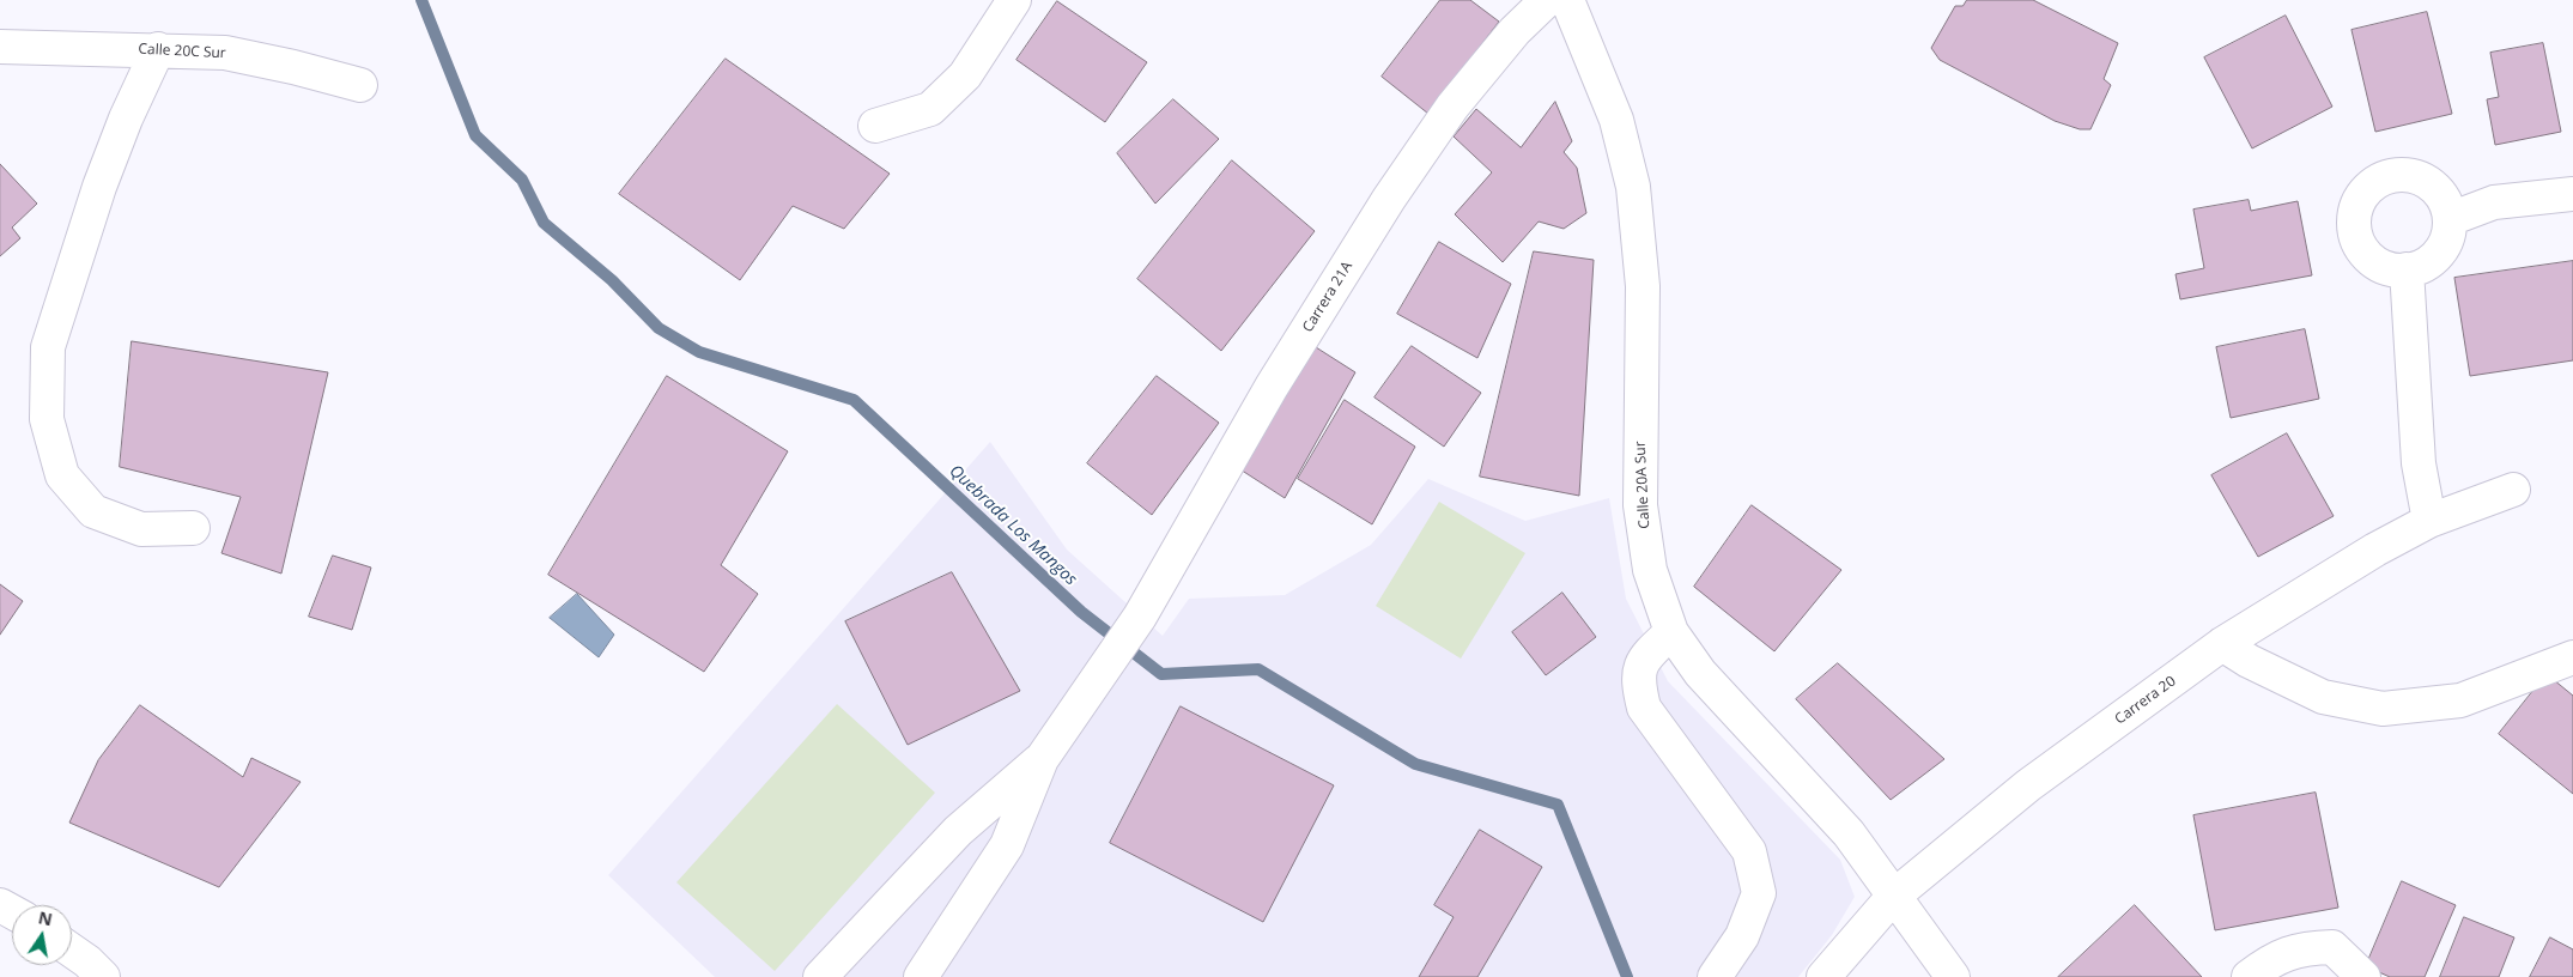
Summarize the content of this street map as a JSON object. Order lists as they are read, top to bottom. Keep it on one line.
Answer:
{"streets":{"street":["Calle 20C Sur","Carrera 21A","Calle 20A Sur","Carrera 20"]},"crossings":[["Calle 20A Sur","Carrera 20"]],"water":["Quebrada Los Mangos"],"north":"top"}
